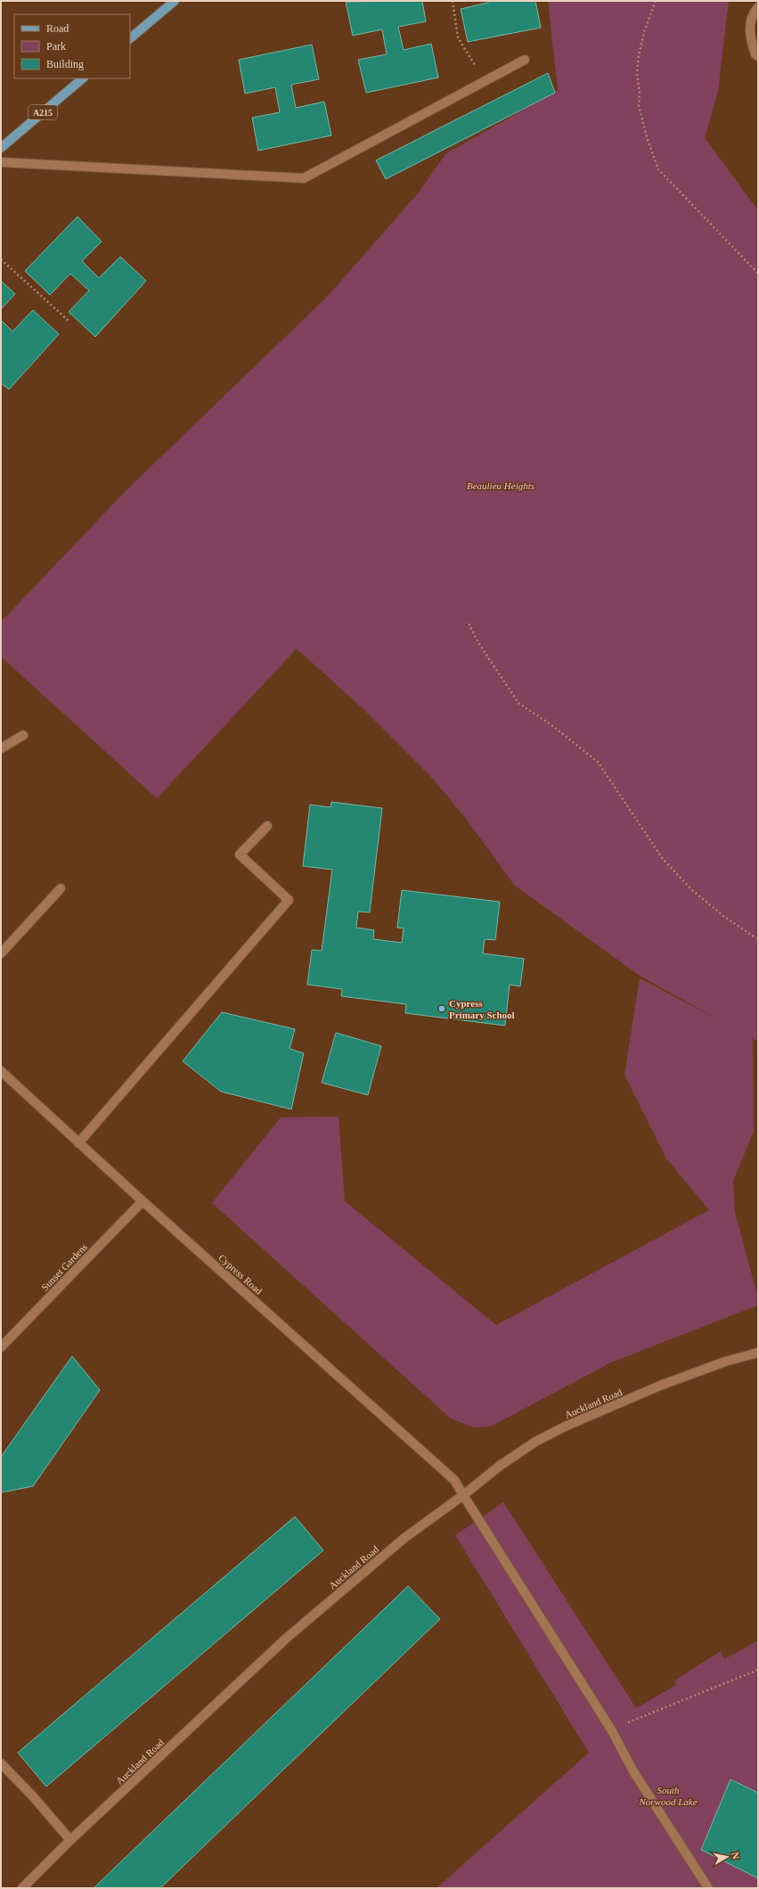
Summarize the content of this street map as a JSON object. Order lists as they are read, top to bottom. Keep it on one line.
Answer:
{"streets":{"main road":["A215"],"street":["Sunset Gardens","Cypress Road","Auckland Road"]},"crossings":[["Sunset Gardens","Cypress Road"],["Cypress Road","Auckland Road"]],"parks":["Beaulieu Heights","South Norwood Lake"],"places":["Cypress Primary School"],"legend":["Road","Park","Building"],"north":"right"}
